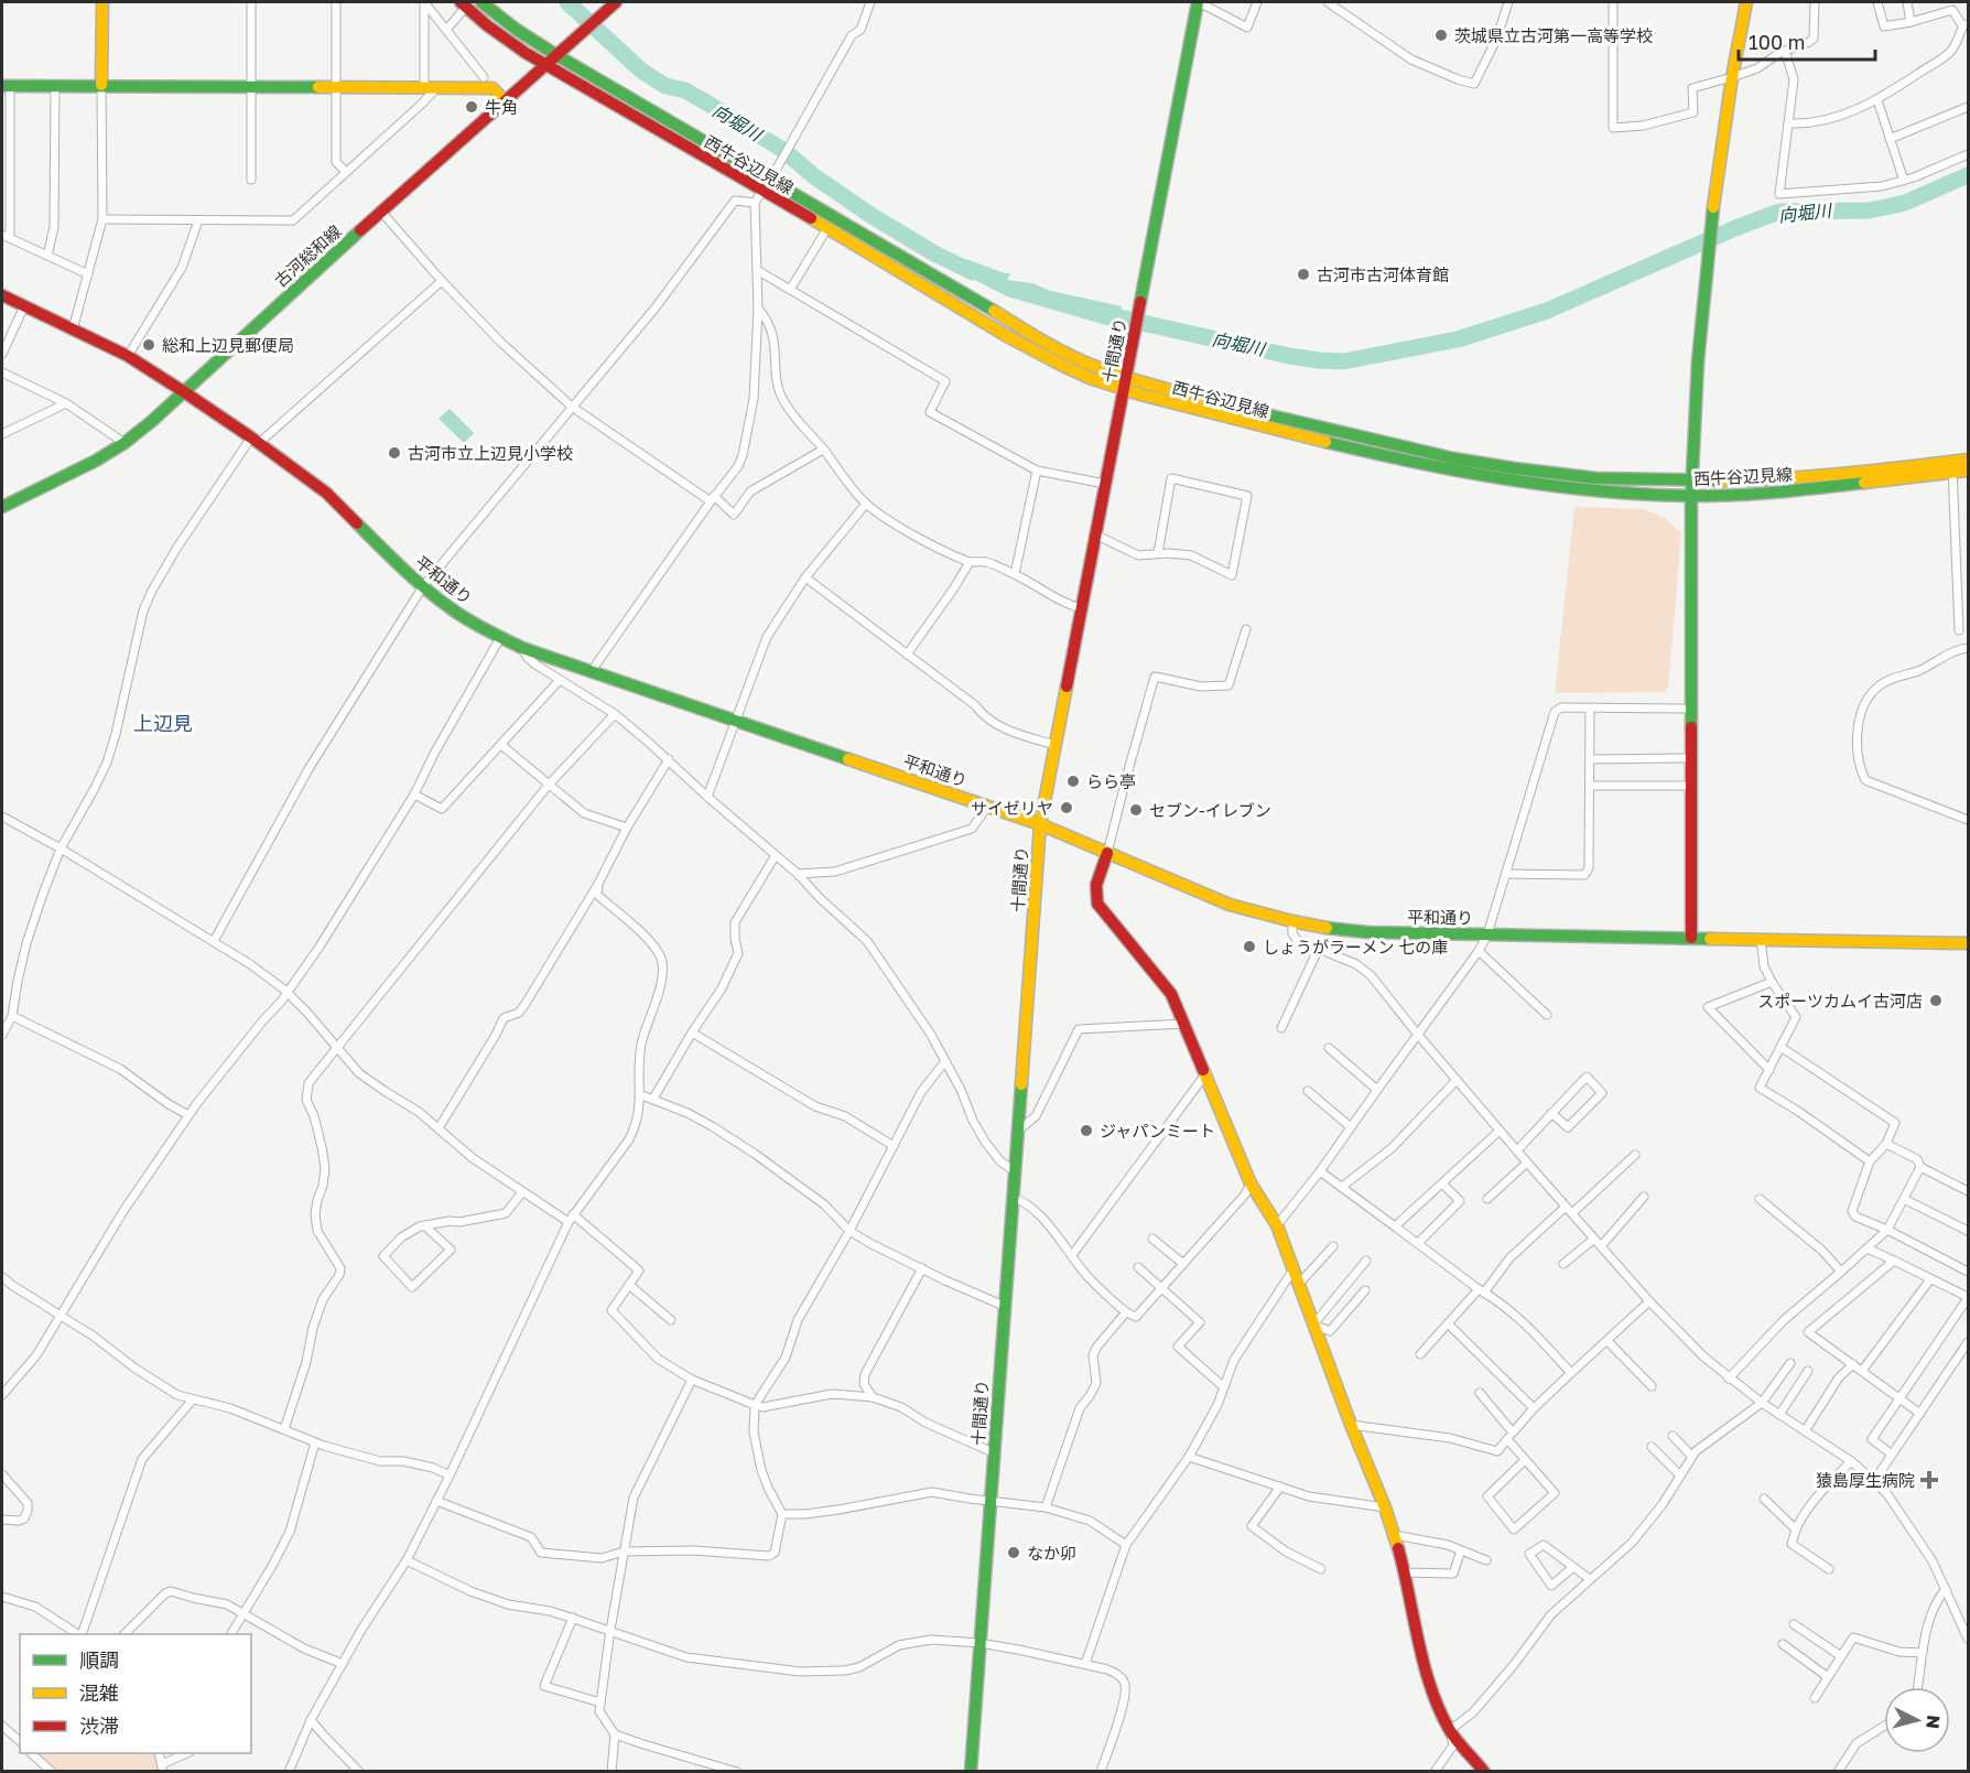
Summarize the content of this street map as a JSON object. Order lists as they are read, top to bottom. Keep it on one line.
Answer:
{"streets":{"street":["西牛谷辺見線","古河総和線","十間通り","平和通り"]},"crossings":[["西牛谷辺見線","古河総和線"],["西牛谷辺見線","十間通り"],["古河総和線","平和通り"],["十間通り","平和通り"]],"districts":["上辺見"],"water":["向堀川"],"places":{"other":["茨城県立古河第一高等学校","牛角","古河市古河体育館","総和上辺見郵便局","古河市立上辺見小学校","らら亭","サイゼリヤ","セブン-イレブン","しょうがラーメン 七の庫","スポーツカムイ古河店","ジャパンミート","なか卯"],"health":["猿島厚生病院"]},"legend":["順調","混雑","渋滞"],"scale_bar":"100 m","north":"right"}
